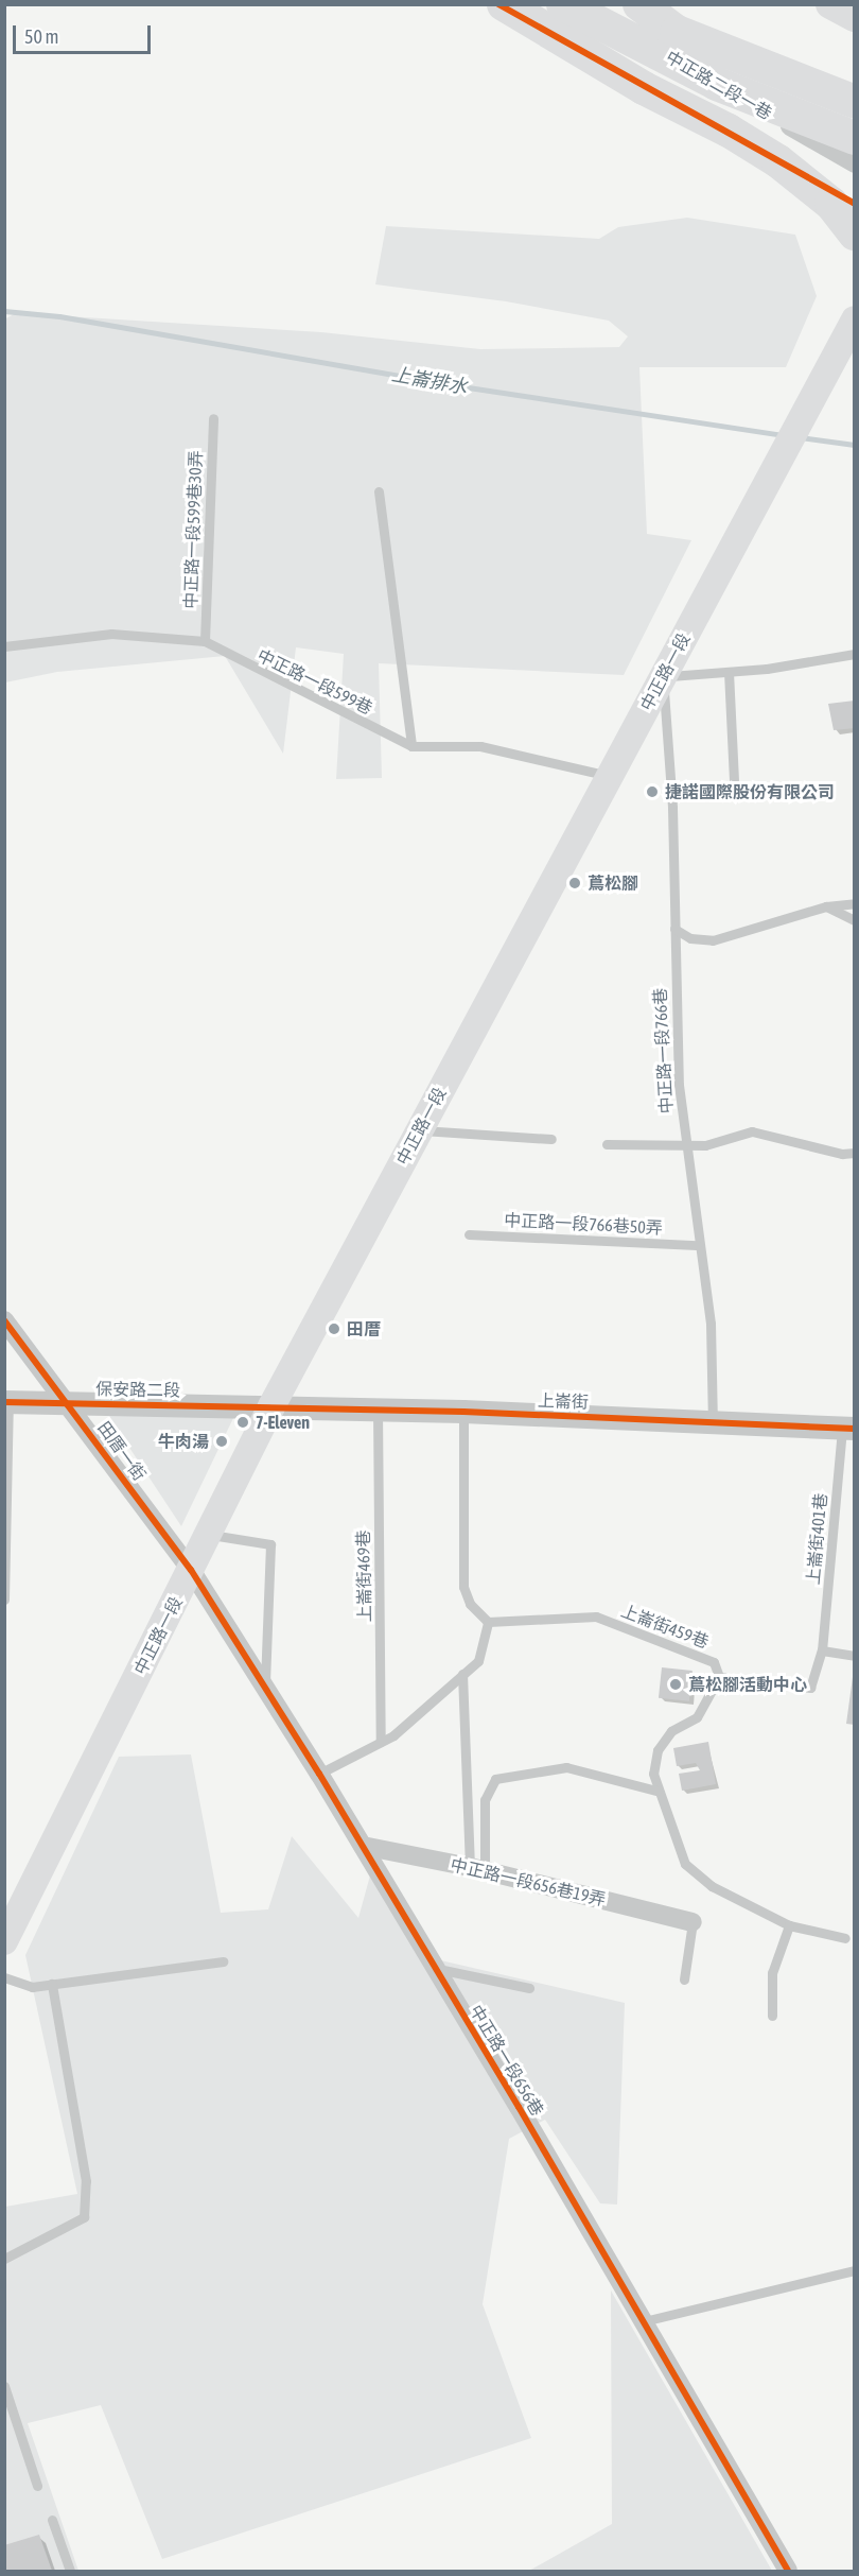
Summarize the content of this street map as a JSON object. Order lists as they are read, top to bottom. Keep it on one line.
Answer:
{"streets":{"main road":["中正路一段"],"street":["中正路二段一巷","保安路二段","上崙街","田厝一街","中正路一段656巷19弄","中正路一段656巷"],"lane":["中正路一段599巷30弄","中正路一段599巷","中正路一段766巷","中正路一段766巷50弄","上崙街401巷","上崙街469巷","上崙街459巷"]},"crossings":[["中正路一段599巷30弄","中正路一段599巷"],["中正路一段","中正路一段599巷"],["中正路一段","中正路一段766巷"],["中正路一段","保安路二段"],["中正路一段","上崙街"],["中正路一段","田厝一街"],["中正路一段","中正路一段656巷"],["中正路一段766巷","中正路一段766巷50弄"],["中正路一段766巷","上崙街"],["保安路二段","上崙街"],["保安路二段","田厝一街"],["上崙街","上崙街401巷"],["上崙街","上崙街469巷"],["田厝一街","中正路一段656巷"],["上崙街401巷","上崙街459巷"],["中正路一段656巷19弄","中正路一段656巷"]],"water":["上崙排水"],"places":["捷諾國際股份有限公司","蔦松腳","田厝","7-Eleven","牛肉湯","蔦松腳活動中心"],"scale_bar":"50 m"}
